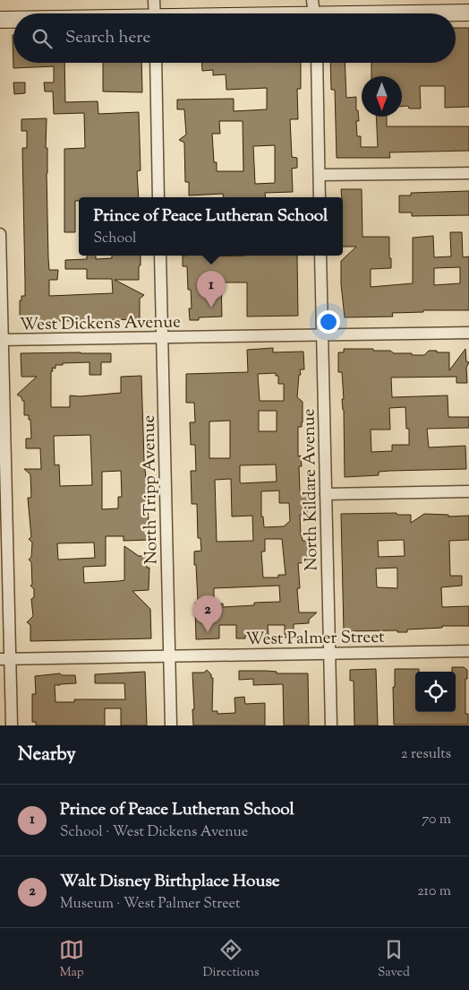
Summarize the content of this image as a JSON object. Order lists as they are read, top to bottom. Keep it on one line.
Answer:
{"streets":{"street":["West Dickens Avenue","North Tripp Avenue","North Kildare Avenue","West Palmer Street"]},"crossings":[["West Dickens Avenue","North Tripp Avenue"],["West Dickens Avenue","North Kildare Avenue"],["North Tripp Avenue","West Palmer Street"],["North Kildare Avenue","West Palmer Street"]],"north":"bottom","page":{"search":"Search here","popup":["Prince of Peace Lutheran School","School"],"pins":["1","2"],"heading":["Nearby","2 results"],"list":[{"mark":"1","name":"Prince of Peace Lutheran School","note":"School · West Dickens Avenue","value":"70 m"},{"mark":"2","name":"Walt Disney Birthplace House","note":"Museum · West Palmer Street","value":"210 m"}],"nav":["Map","Directions","Saved"]}}
